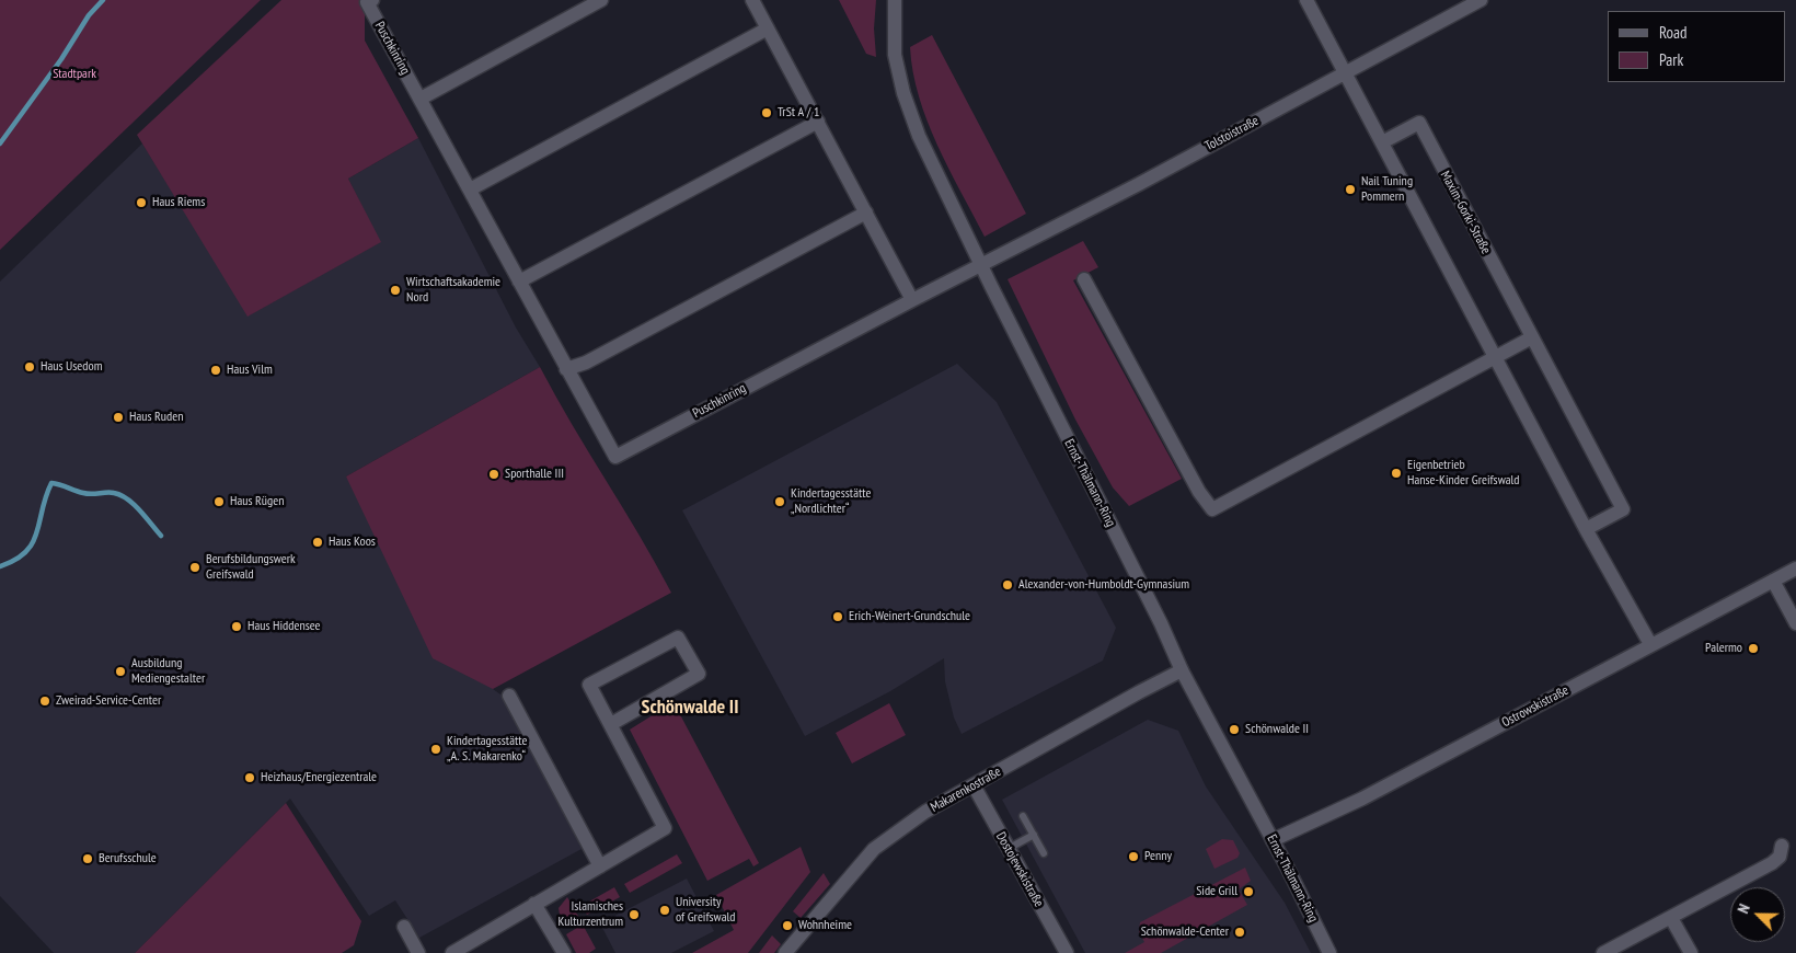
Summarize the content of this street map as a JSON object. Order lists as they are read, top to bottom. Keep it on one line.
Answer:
{"streets":{"street":["Puschkinring","Tolstoistraße","Maxim-Gorki-Straße","Ernst-Thälmann-Ring","Ostrowskistraße","Makarenkostraße","Dostojewskistraße"]},"crossings":[["Puschkinring","Tolstoistraße"],["Puschkinring","Ernst-Thälmann-Ring"],["Tolstoistraße","Ernst-Thälmann-Ring"],["Ernst-Thälmann-Ring","Ostrowskistraße"],["Ernst-Thälmann-Ring","Makarenkostraße"],["Makarenkostraße","Dostojewskistraße"]],"districts":["Schönwalde II"],"parks":["Stadtpark"],"places":["TrSt A / 1","Nail Tuning Pommern","Haus Riems","Wirtschaftsakademie Nord","Haus Usedom","Haus Vilm","Haus Ruden","Eigenbetrieb Hanse-Kinder Greifswald","Sporthalle III","Haus Rügen","Kindertagesstätte „Nordlichter“","Haus Koos","Berufsbildungswerk Greifswald","Alexander-von-Humboldt-Gymnasium","Erich-Weinert-Grundschule","Haus Hiddensee","Palermo","Ausbildung Mediengestalter","Zweirad-Service-Center","Schönwalde II","Kindertagesstätte „A. S. Makarenko“","Heizhaus/Energiezentrale","Penny","Berufsschule","Side Grill","University of Greifswald","Islamisches Kulturzentrum","Wohnheime","Schönwalde-Center"],"legend":["Road","Park"],"north":"top left"}
